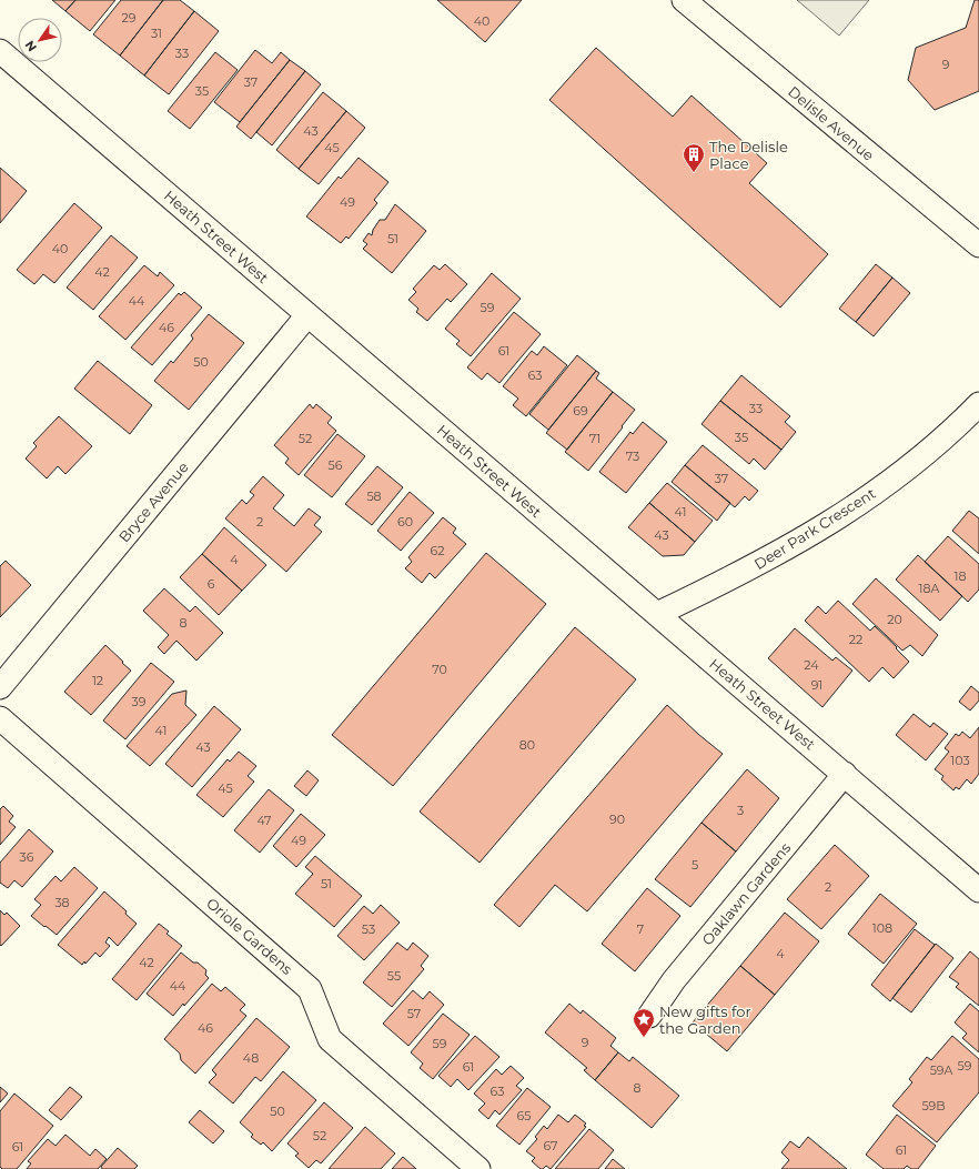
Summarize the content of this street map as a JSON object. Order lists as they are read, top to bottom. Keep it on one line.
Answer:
{"streets":{"street":["Delisle Avenue","Heath Street West","Bryce Avenue","Deer Park Crescent","Oaklawn Gardens","Oriole Gardens"]},"crossings":[["Heath Street West","Bryce Avenue"],["Heath Street West","Deer Park Crescent"],["Heath Street West","Oaklawn Gardens"]],"places":{"building":["The Delisle Place"],"place":["New gifts for the Garden"]},"house_numbers":["29","40","31","33","9","37","35","43","45","49","51","40","42","44","59","46","61","50","63","33","69","35","52","71","73","56","37","58","41","2","60","43","62","4","18","6","18A","20","8","22","24","70","12","91","39","41","80","43","103","45","3","90","47","49","36","5","51","2","38","108","53","7","4","42","55","44","57","46","9","59","48","59","61","59A","8","63","59B","50","65","52","67","61","61"],"north":"bottom left"}
